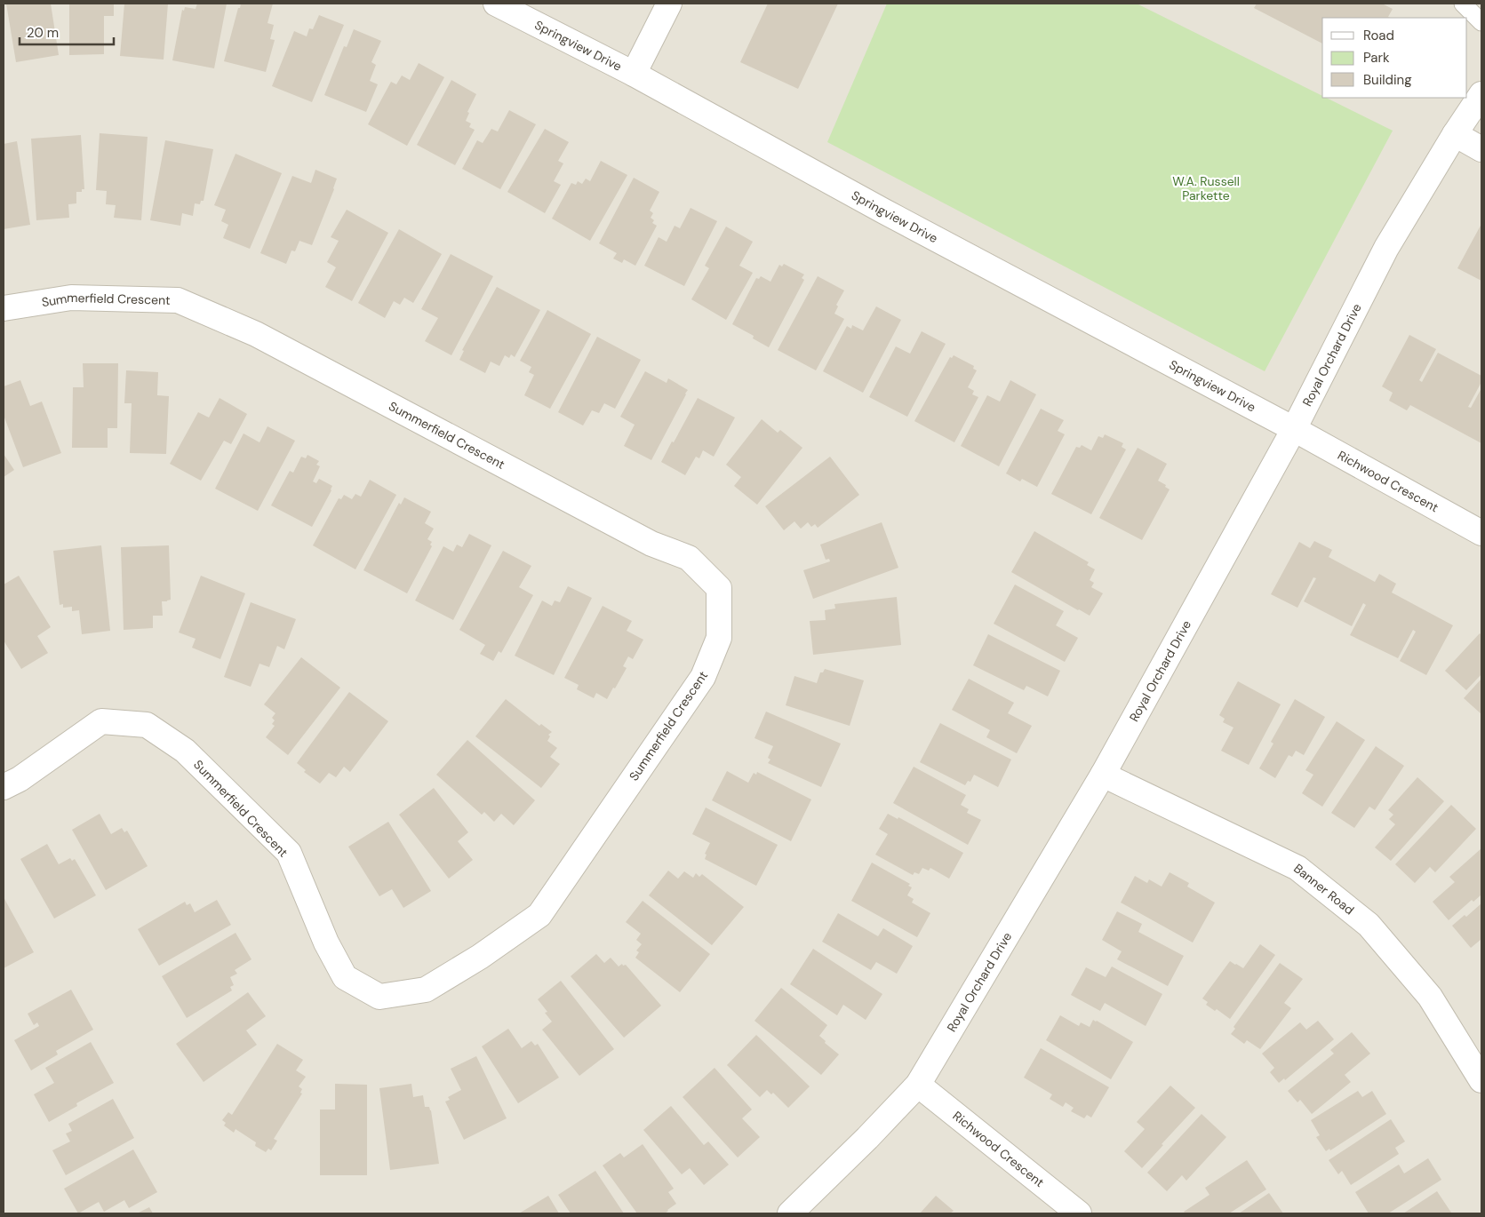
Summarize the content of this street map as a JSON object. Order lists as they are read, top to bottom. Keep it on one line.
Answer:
{"streets":{"street":["Springview Drive","Summerfield Crescent","Royal Orchard Drive","Richwood Crescent","Banner Road"]},"crossings":[["Springview Drive","Royal Orchard Drive"],["Springview Drive","Richwood Crescent"],["Royal Orchard Drive","Richwood Crescent"],["Royal Orchard Drive","Banner Road"]],"parks":["W.A. Russell Parkette"],"legend":["Road","Park","Building"],"scale_bar":"20 m"}
